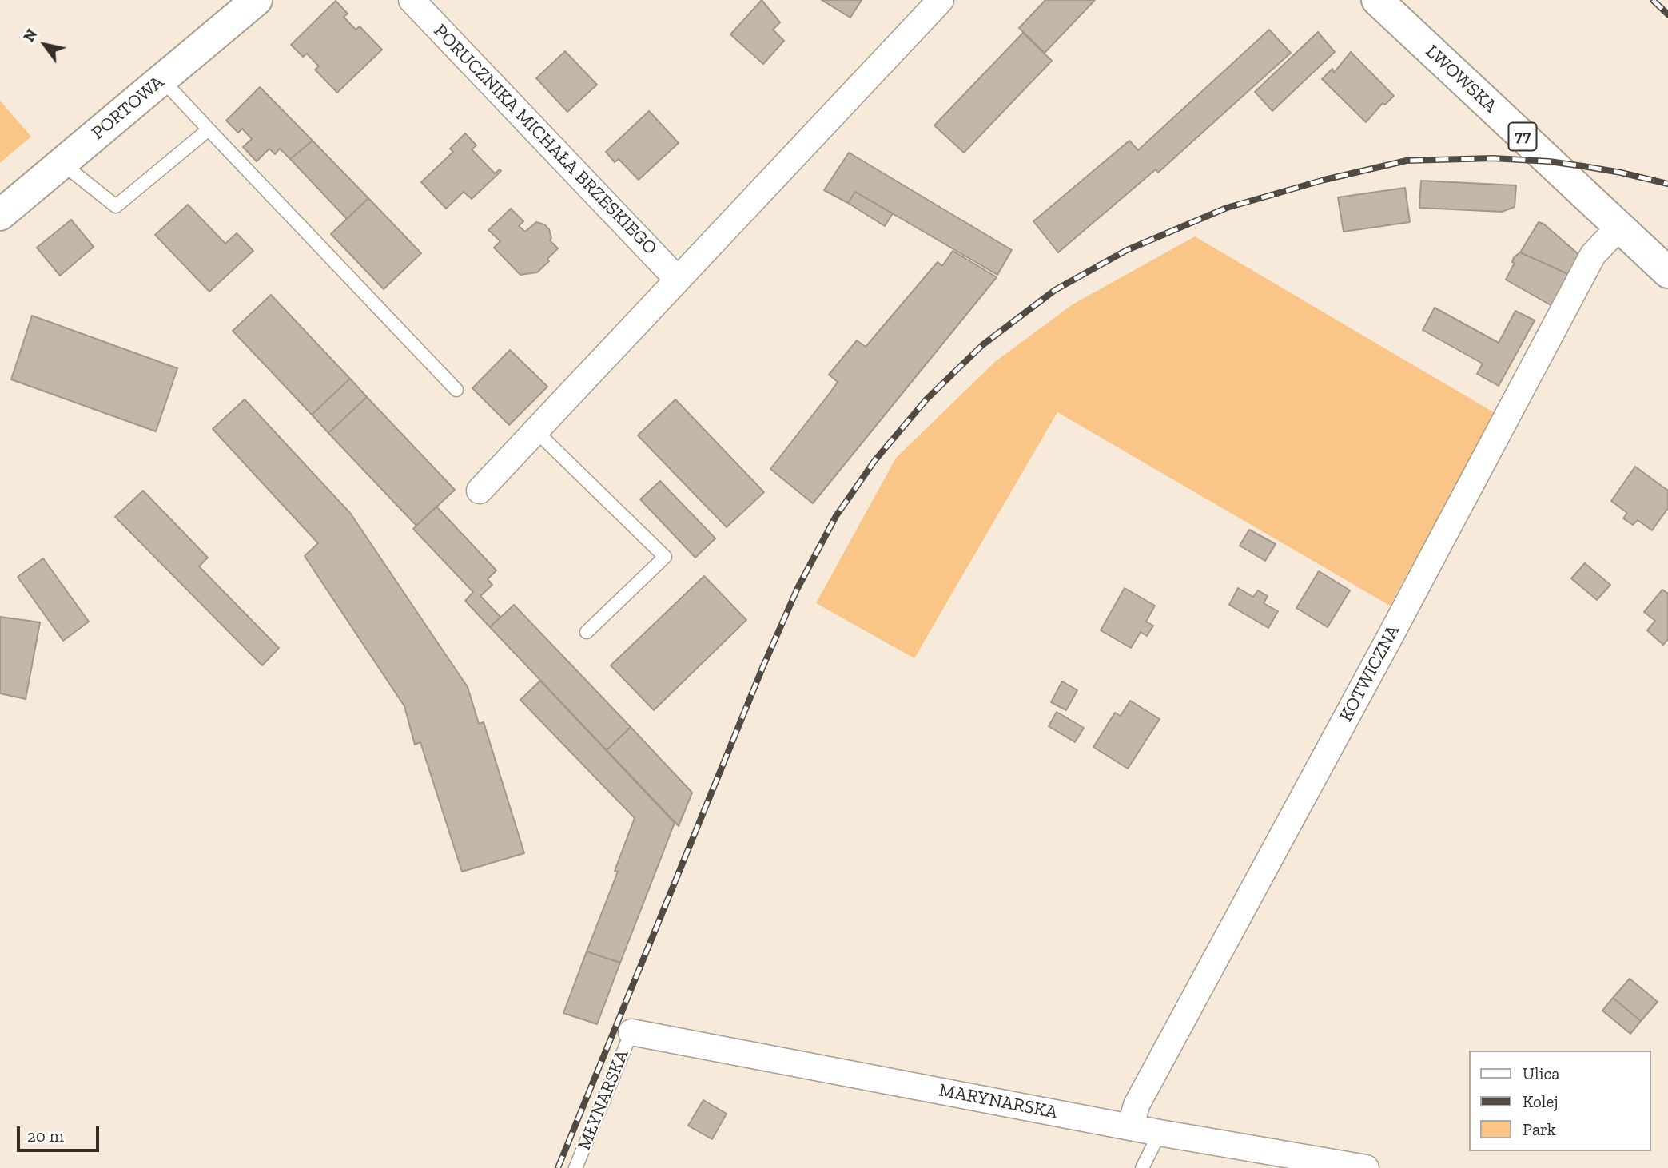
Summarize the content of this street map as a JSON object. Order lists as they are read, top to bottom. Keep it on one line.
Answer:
{"streets":{"main road":["LWOWSKA","PORTOWA","77"],"street":["PORUCZNIKA MICHAŁA BRZESKIEGO","KOTWICZNA","MARYNARSKA"],"lane":["MŁYNARSKA"]},"crossings":[["LWOWSKA","KOTWICZNA"],["KOTWICZNA","MARYNARSKA"],["MŁYNARSKA","MARYNARSKA"]],"legend":["Ulica","Kolej","Park"],"scale_bar":"20 m","north":"top left"}
